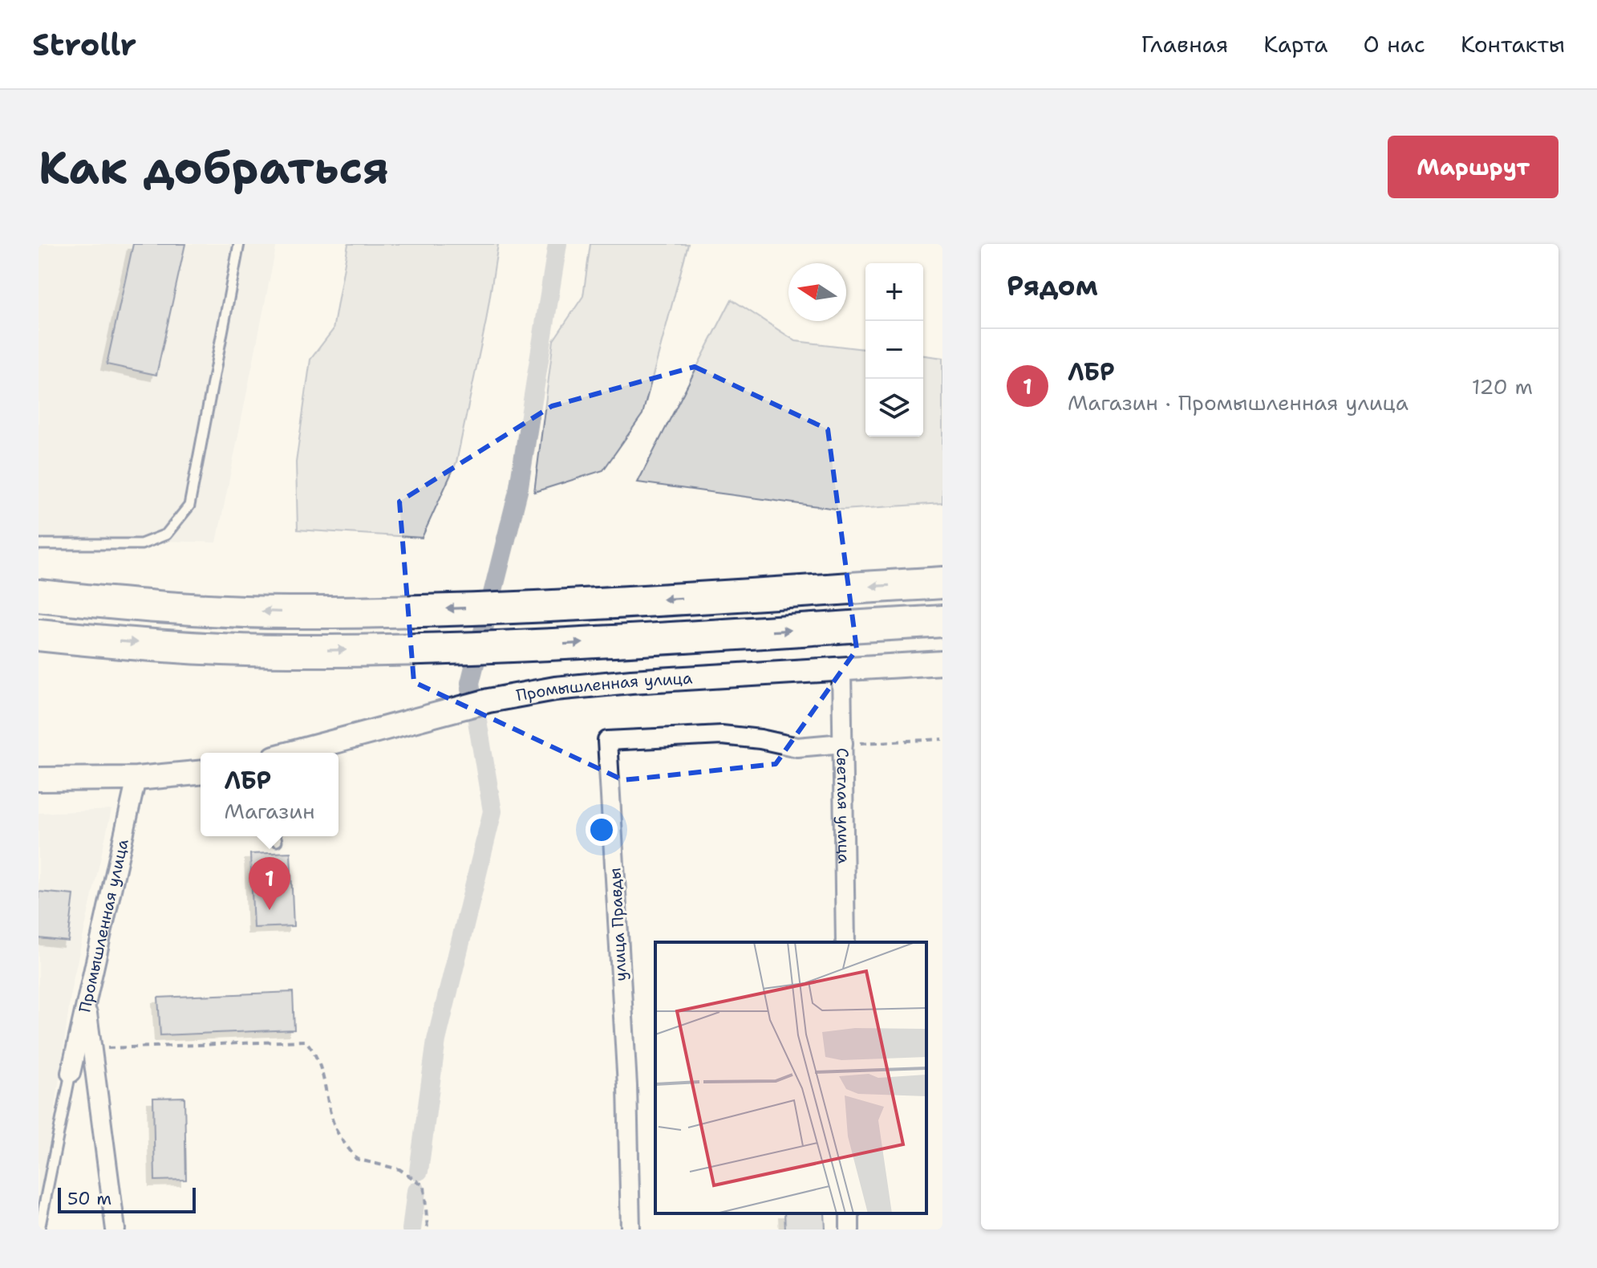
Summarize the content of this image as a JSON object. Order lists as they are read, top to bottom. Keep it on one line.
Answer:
{"streets":{"street":["Промышленная улица","Светлая улица","улица Правды"]},"crossings":[["Промышленная улица","Светлая улица"],["Светлая улица","улица Правды"]],"scale_bar":"50 m","north":"left","page":{"header":"Strollr","nav":["Главная","Карта","О нас","Контакты"],"buttons":"Маршрут","title":"Как добраться","heading":"Рядом","map_buttons":["+","−"],"list":[{"mark":"1","name":"ЛБР","note":"Магазин · Промышленная улица","value":"120 m"}],"popup":["ЛБР","Магазин"],"pins":"1","scale":"50 m"}}
